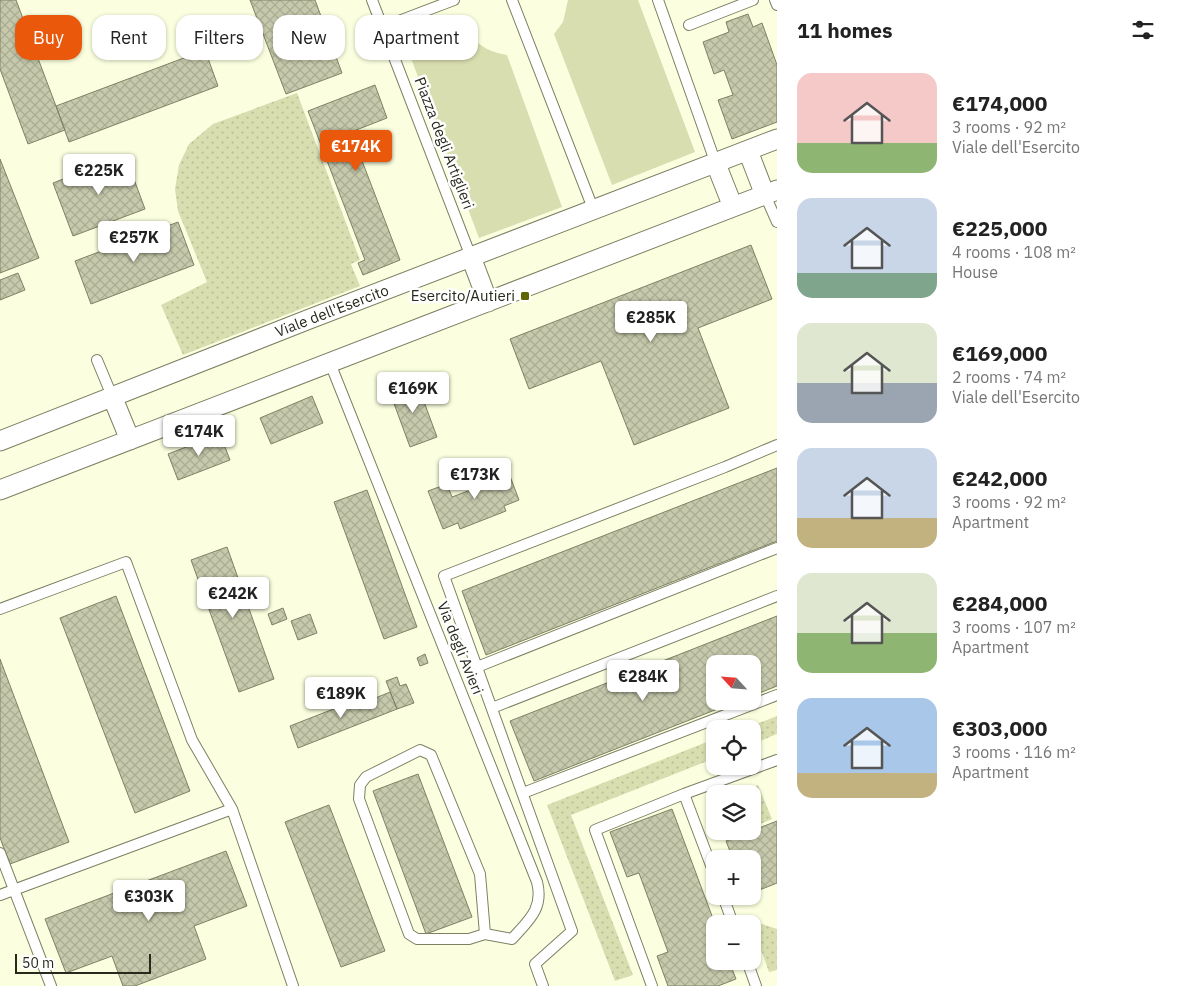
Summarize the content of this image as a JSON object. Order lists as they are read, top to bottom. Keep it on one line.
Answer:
{"streets":{"street":["Viale dell'Esercito"],"lane":["Piazza degli Artiglieri","Via degli Avieri"]},"crossings":[["Piazza degli Artiglieri","Viale dell'Esercito"]],"places":{"transit":["Esercito/Autieri"]},"scale_bar":"50 m","north":"top left","page":{"heading":"11 homes","chip":["Buy","Rent","Filters","New","Apartment"],"list":[{"name":"€174,000","note":"3 rooms · 92 m² · Viale dell'Esercito"},{"name":"€225,000","note":"4 rooms · 108 m² · House"},{"name":"€169,000","note":"2 rooms · 74 m² · Viale dell'Esercito"},{"name":"€242,000","note":"3 rooms · 92 m² · Apartment"},{"name":"€284,000","note":"3 rooms · 107 m² · Apartment"},{"name":"€303,000","note":"3 rooms · 116 m² · Apartment"}],"price":["€174K","€225K","€257K","€285K","€169K","€174K","€173K","€242K","€284K","€189K","€303K"],"map_buttons":["+","−"],"scale":"50 m"}}
